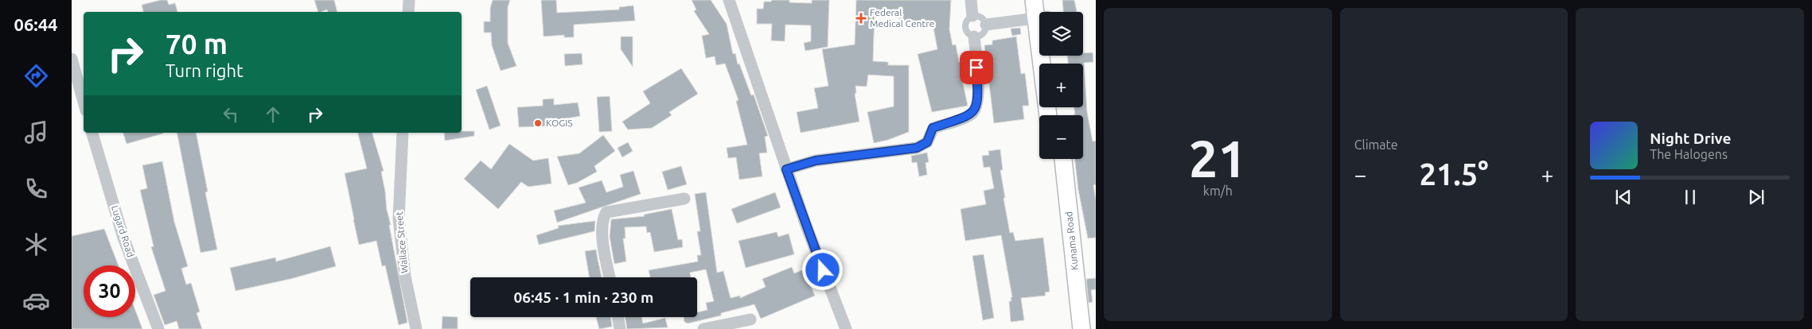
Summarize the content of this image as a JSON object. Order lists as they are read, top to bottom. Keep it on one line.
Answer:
{"streets":{"main road":["Kunama Road"],"street":["Lugard Road","Wallace Street"]},"places":{"health":["Federal Medical Centre"],"other":["KOGIS"]},"page":{"tabs":"06:44","tile":[["21","km/h"],"Climate"],"map_buttons":["+","−"],"turn":["70 m","Turn right"],"song":["Night Drive","The Halogens"],"heat":["−","21.5°","+"],"limit":"30","trip":"06:45 · 1 min · 230 m"}}
